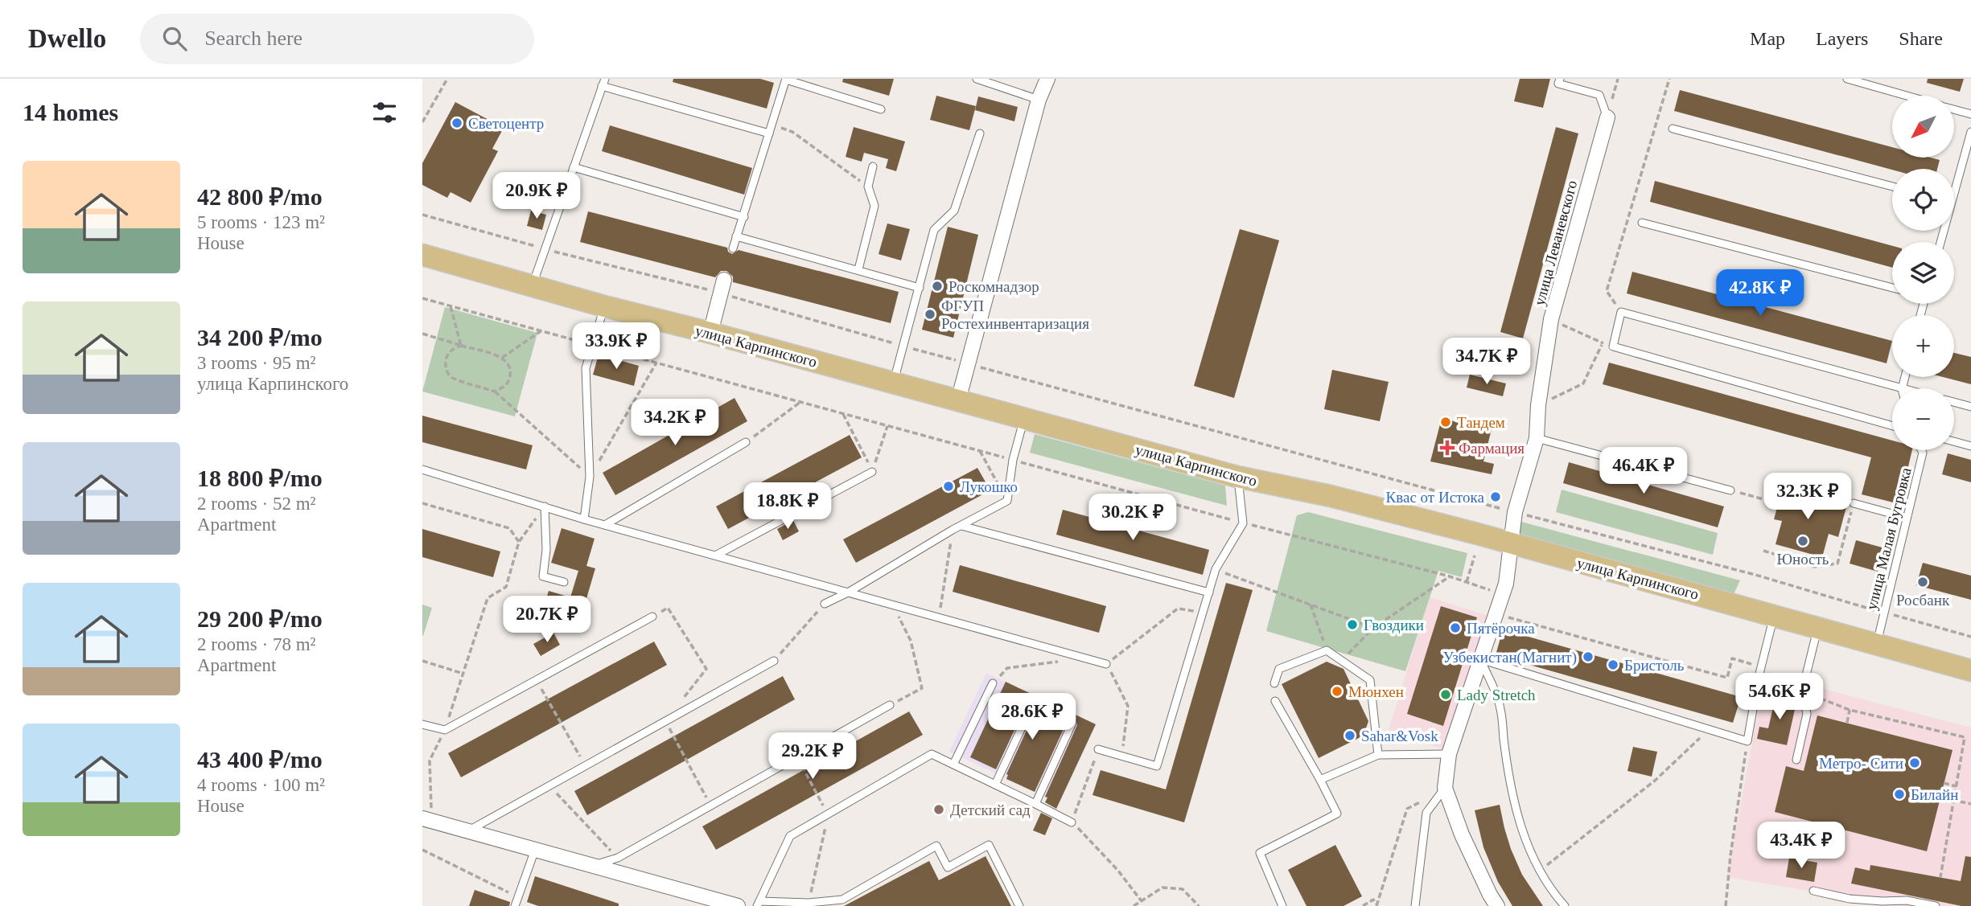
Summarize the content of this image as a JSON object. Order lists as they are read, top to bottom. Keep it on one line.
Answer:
{"streets":{"main road":["улица Карпинского"],"street":["улица Леваневского"],"lane":["улица Малая Бугровка"]},"crossings":[["улица Леваневского","улица Карпинского"],["улица Карпинского","улица Малая Бугровка"]],"places":{"other":["Светоцентр","Роскомнадзор","ФГУП Ростехинвентаризация","Тандем","Лукошко","Квас от Истока","Юность","Росбанк","Гвоздики","Пятёрочка","Узбекистан(Магнит)","Бристоль","Мюнхен","Lady Stretch","Sahar&Vosk","Метро- Сити","Билайн","Детский сад"],"health":["Фармация"]},"north":"bottom left","page":{"header":"Dwello","search":"Search here","nav":["Map","Layers","Share"],"heading":"14 homes","map_buttons":["+","−"],"list":[{"name":"42 800 ₽/mo","note":"5 rooms · 123 m² · House"},{"name":"34 200 ₽/mo","note":"3 rooms · 95 m² · улица Карпинского"},{"name":"18 800 ₽/mo","note":"2 rooms · 52 m² · Apartment"},{"name":"29 200 ₽/mo","note":"2 rooms · 78 m² · Apartment"},{"name":"43 400 ₽/mo","note":"4 rooms · 100 m² · House"}],"price":["20.9K ₽","42.8K ₽","33.9K ₽","34.7K ₽","34.2K ₽","46.4K ₽","32.3K ₽","18.8K ₽","30.2K ₽","20.7K ₽","54.6K ₽","28.6K ₽","29.2K ₽","43.4K ₽"]}}
